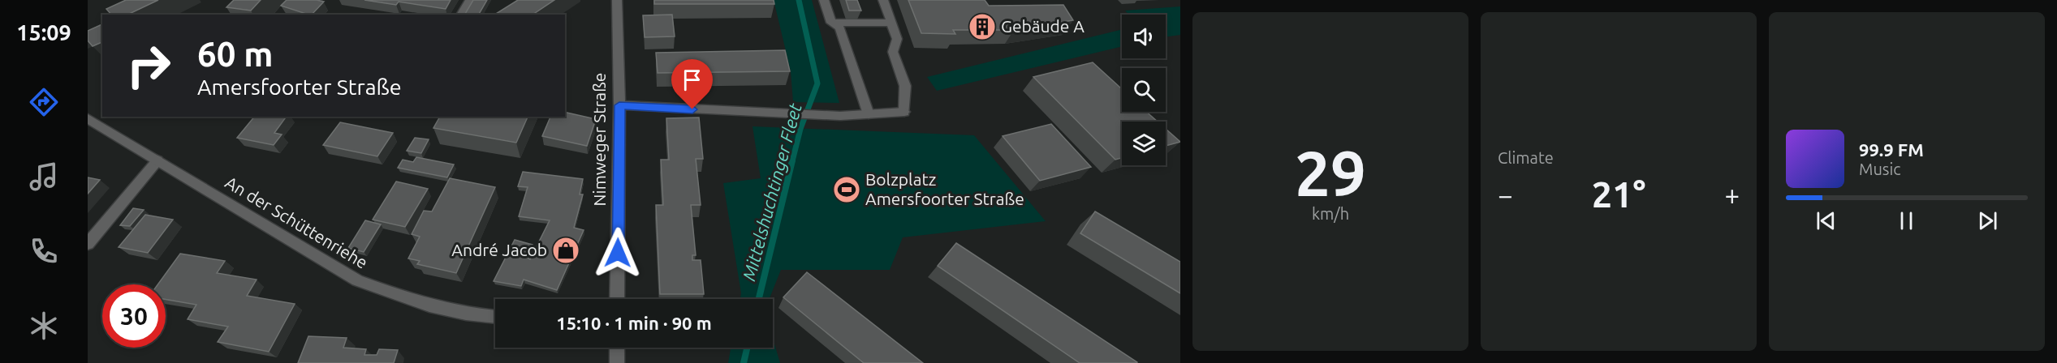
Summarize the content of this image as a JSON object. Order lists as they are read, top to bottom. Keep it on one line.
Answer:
{"streets":{"street":["Nimweger Straße","An der Schüttenriehe"]},"water":["Mittelshuchtinger Fleet"],"places":{"building":["Gebäude A"],"sports":["Bolzplatz Amersfoorter Straße"],"shop":["André Jacob"]},"page":{"tabs":"15:09","tile":[["29","km/h"],"Climate"],"turn":["60 m","Amersfoorter Straße"],"song":["99.9 FM","Music"],"heat":["−","21°","+"],"limit":"30","trip":"15:10 · 1 min · 90 m"}}
